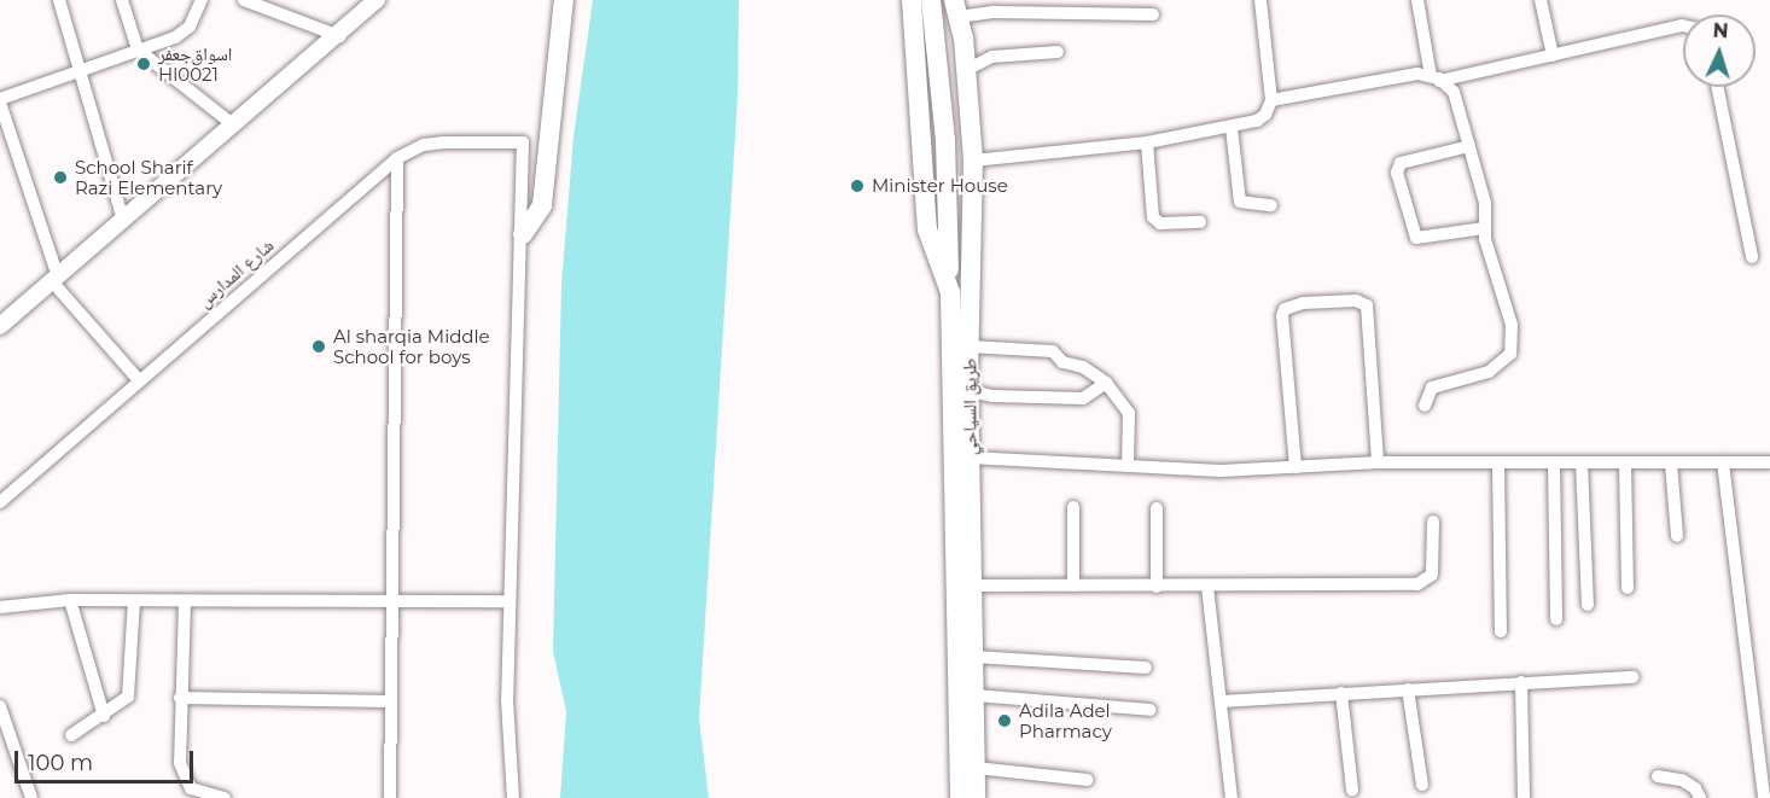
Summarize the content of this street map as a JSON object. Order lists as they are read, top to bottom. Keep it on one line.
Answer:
{"streets":{"main road":["طريق السياحي"],"street":["شارع المدارس"]},"places":["اسواق‌جعفر Hl0021","School Sharif Razi Elementary","Minister House","Al sharqia Middle School for boys","Adila Adel Pharmacy"],"scale_bar":"100 m","north":"top"}
